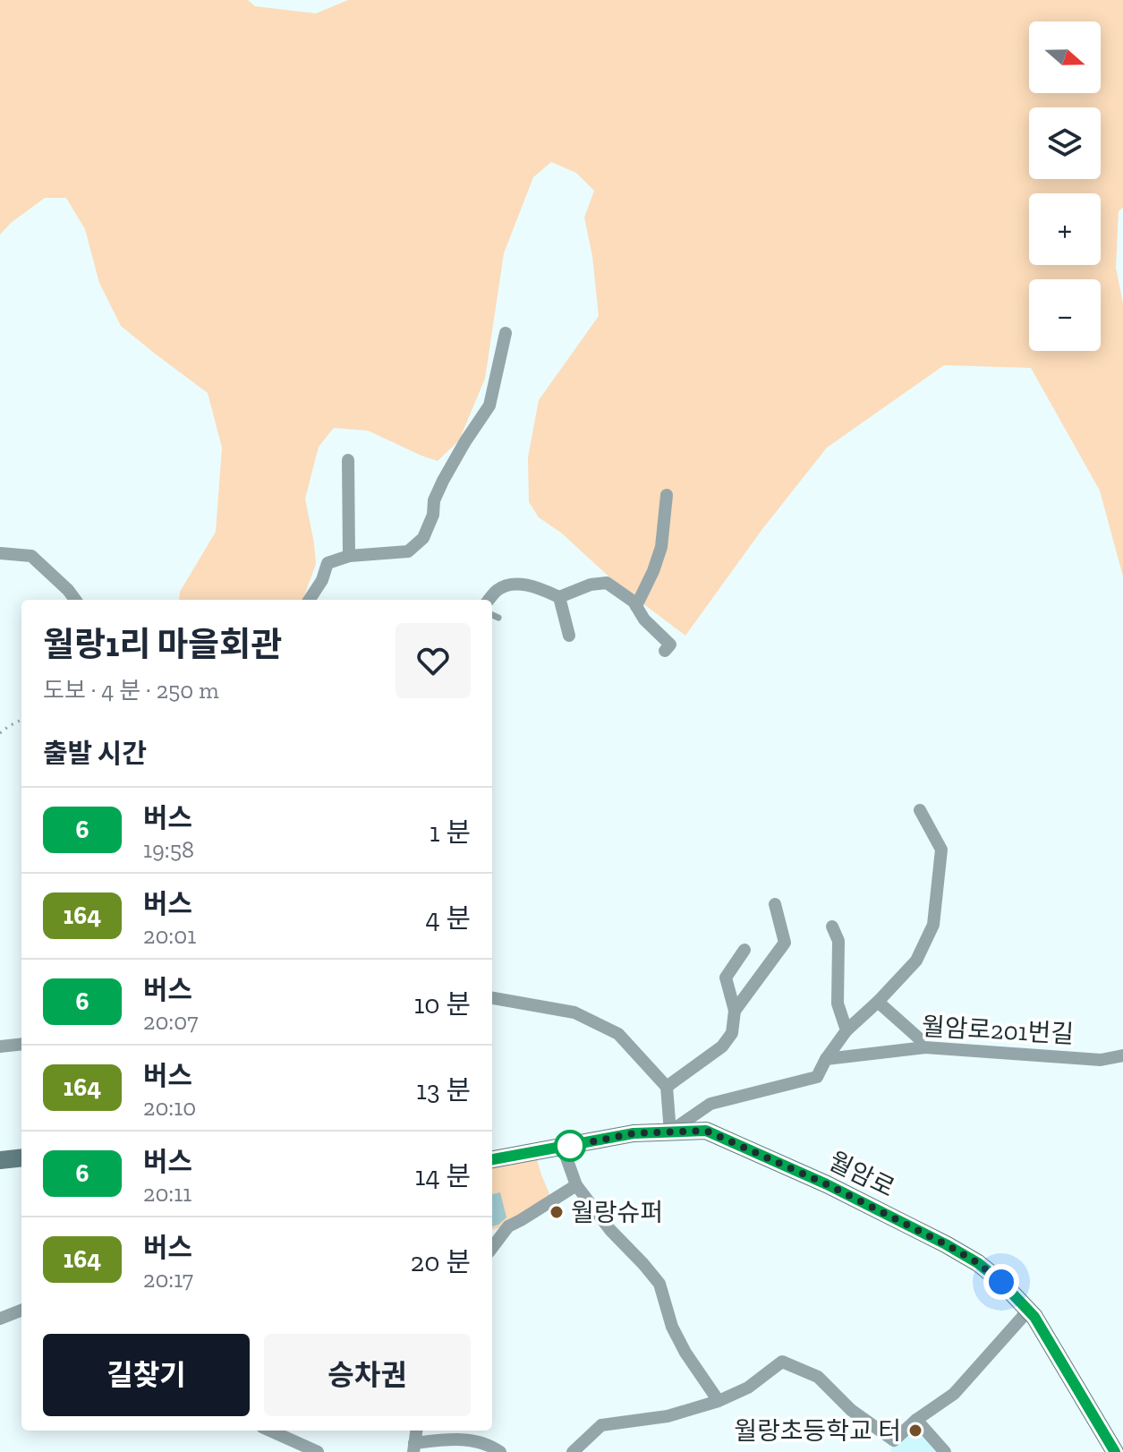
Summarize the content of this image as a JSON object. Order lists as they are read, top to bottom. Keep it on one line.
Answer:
{"streets":{"street":["월암로201번길","월암로"]},"places":["월랑슈퍼","월랑초등학교 터"],"lines":["bus line 6"],"north":"right","page":{"map_buttons":["+","−"],"heading":[["월랑1리 마을회관","도보 · 4 분 · 250 m"],"출발 시간"],"list":[{"mark":"6","name":"버스","note":"19:58","value":"1 분"},{"mark":"164","name":"버스","note":"20:01","value":"4 분"},{"mark":"6","name":"버스","note":"20:07","value":"10 분"},{"mark":"164","name":"버스","note":"20:10","value":"13 분"},{"mark":"6","name":"버스","note":"20:11","value":"14 분"},{"mark":"164","name":"버스","note":"20:17","value":"20 분"}],"buttons":["길찾기","승차권"]}}
